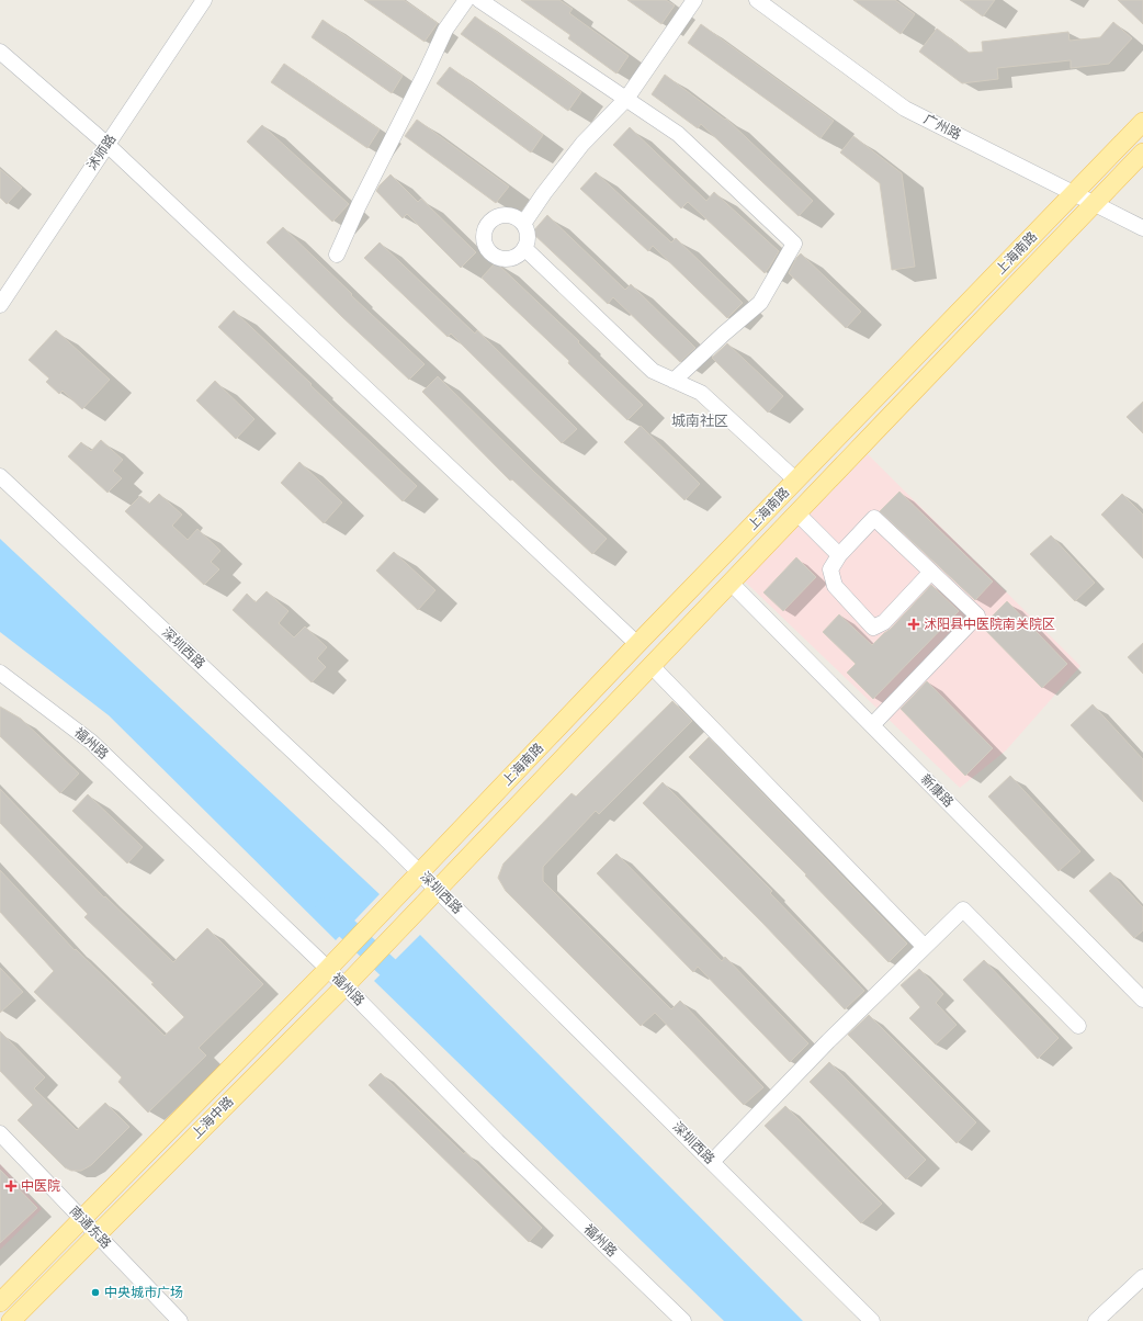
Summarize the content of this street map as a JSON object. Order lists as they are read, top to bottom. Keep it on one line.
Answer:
{"streets":{"main road":["上海南路","上海中路"],"street":["广州路","沭师路","深圳西路","福州路","新康路","南通东路"]},"crossings":[["广州路","上海南路"],["上海南路","深圳西路"],["上海南路","新康路"],["上海南路","上海中路"],["福州路","上海中路"],["上海中路","南通东路"]],"districts":["城南社区"],"places":{"health":["沭阳县中医院南关院区","中医院"],"other":["中央城市广场"]}}
